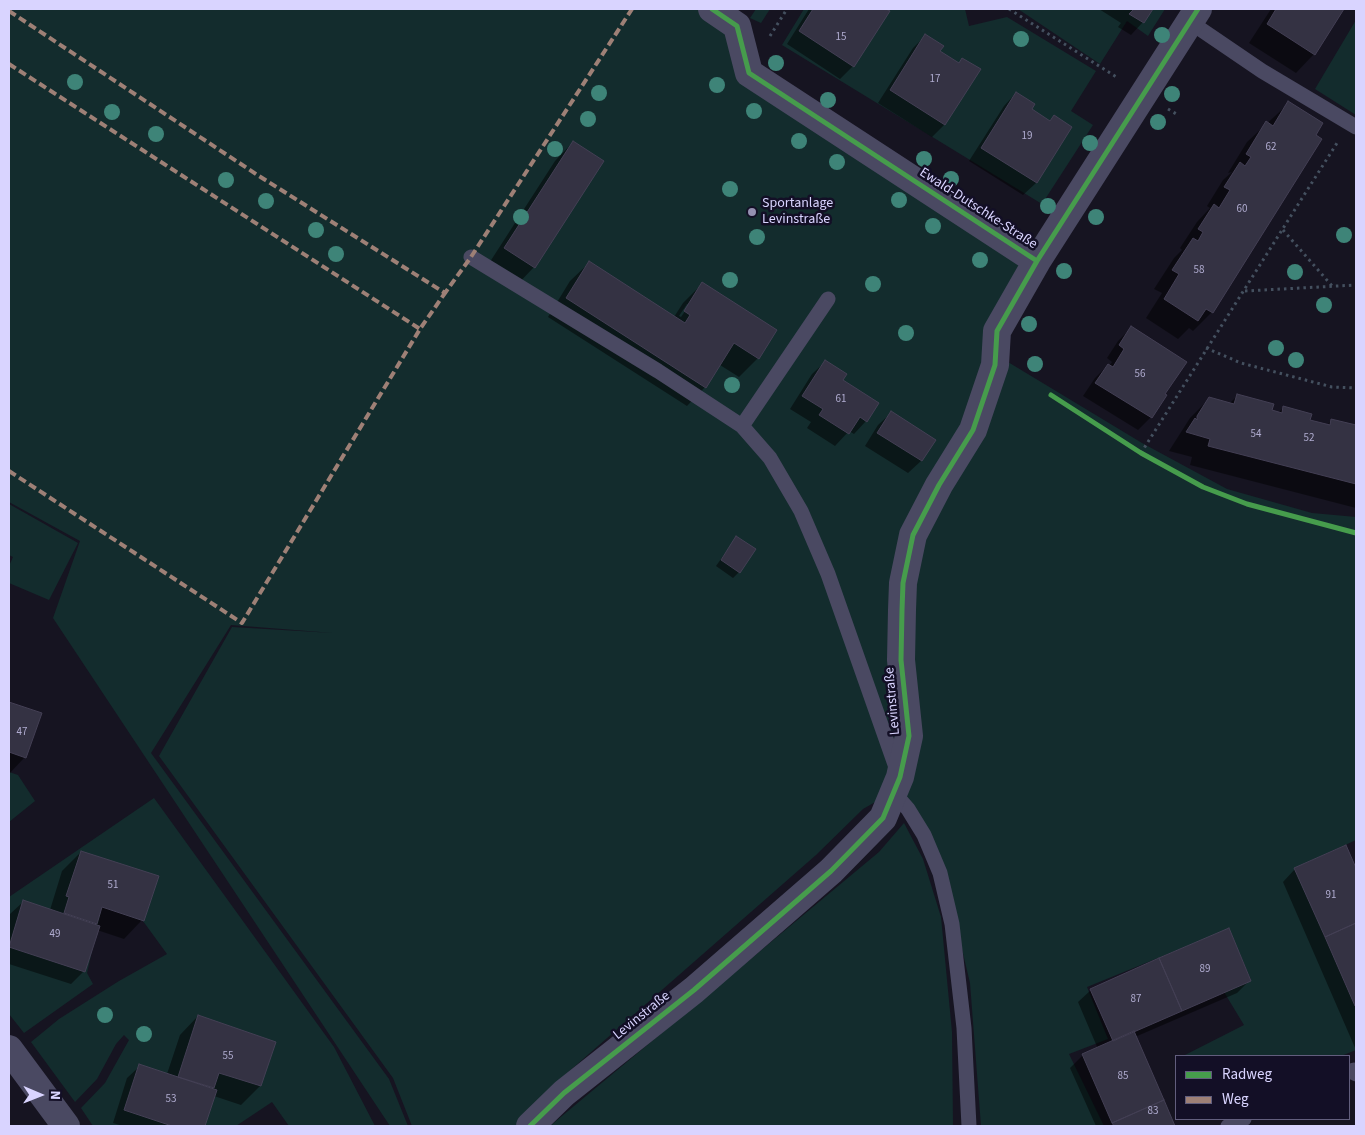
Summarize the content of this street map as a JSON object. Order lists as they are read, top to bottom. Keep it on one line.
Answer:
{"streets":{"street":["Ewald-Dutschke-Straße","Levinstraße"]},"crossings":[["Ewald-Dutschke-Straße","Levinstraße"]],"places":["Sportanlage Levinstraße"],"house_numbers":["15","17","19","62","60","58","56","61","54","52","47","51","91","49","89","87","55","85","53","83"],"legend":["Radweg","Weg"],"north":"right"}
